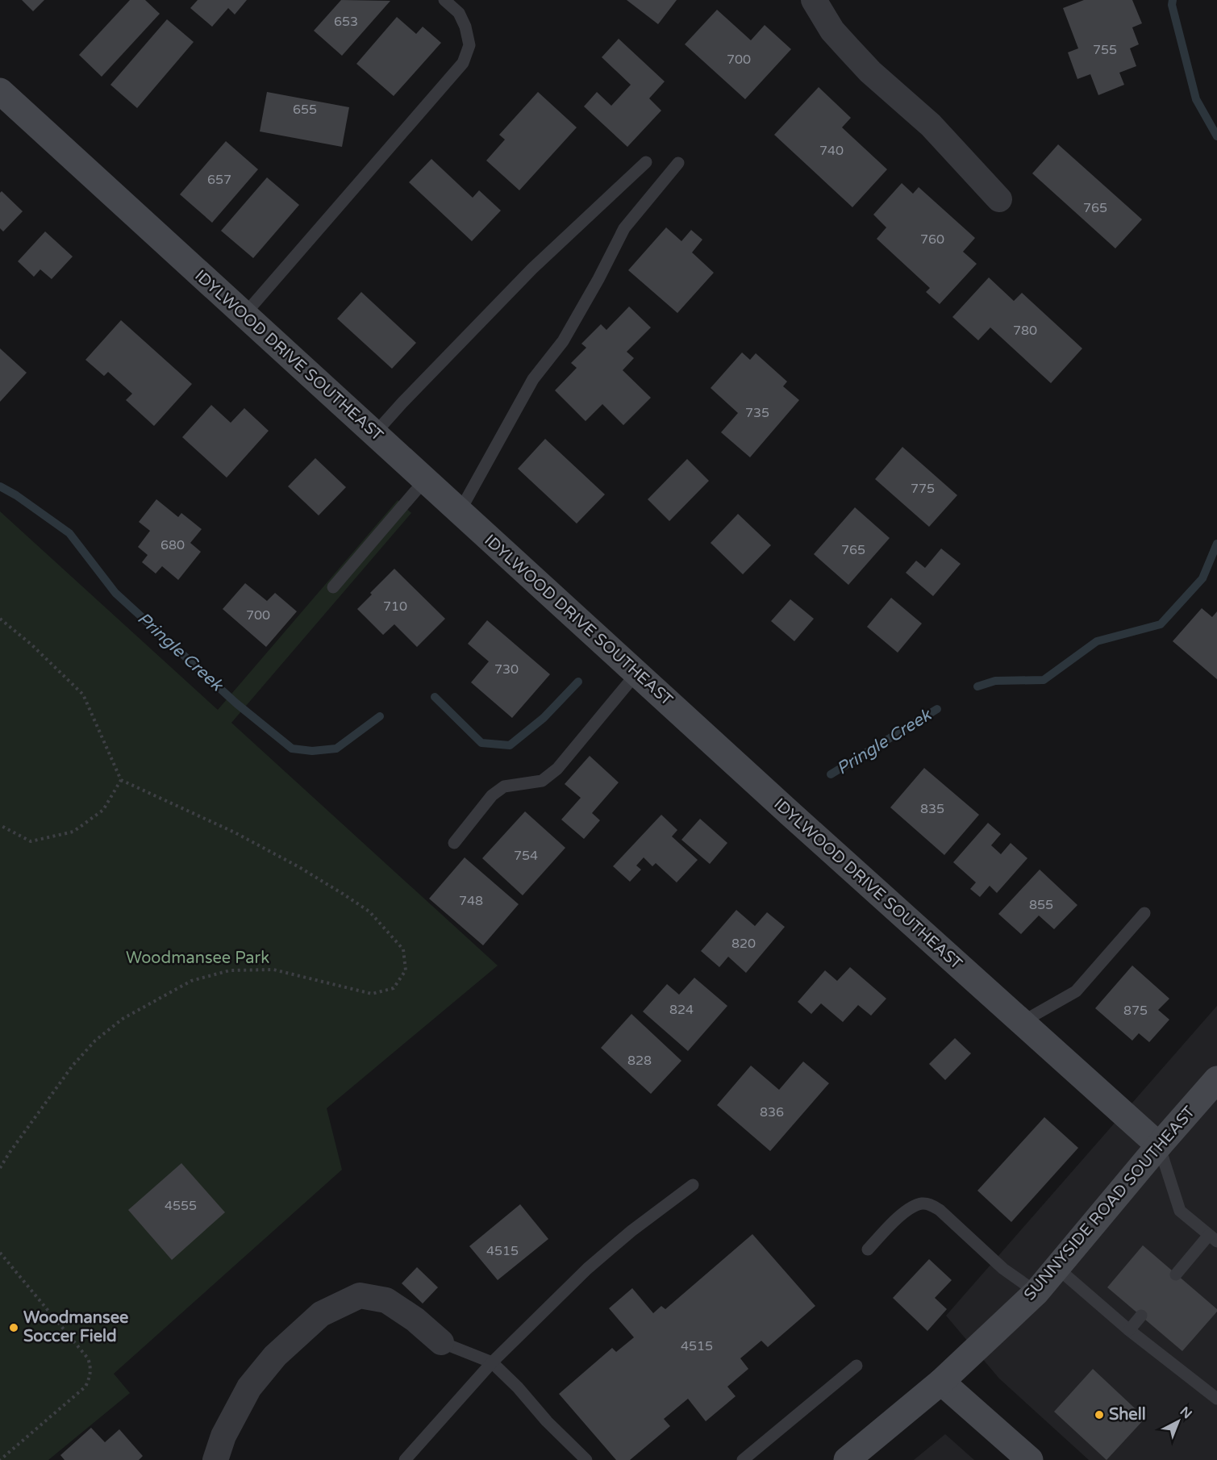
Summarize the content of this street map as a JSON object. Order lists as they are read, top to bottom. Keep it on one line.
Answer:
{"streets":{"street":["IDYLWOOD DRIVE SOUTHEAST","SUNNYSIDE ROAD SOUTHEAST"]},"crossings":[["IDYLWOOD DRIVE SOUTHEAST","SUNNYSIDE ROAD SOUTHEAST"]],"water":["Pringle Creek"],"parks":["Woodmansee Park"],"places":["Woodmansee Soccer Field","Shell"],"house_numbers":["653","755","700","655","740","657","765","760","780","735","775","680","765","710","700","730","835","754","748","855","820","824","875","828","836","4555","4515","4515"],"north":"top right"}
